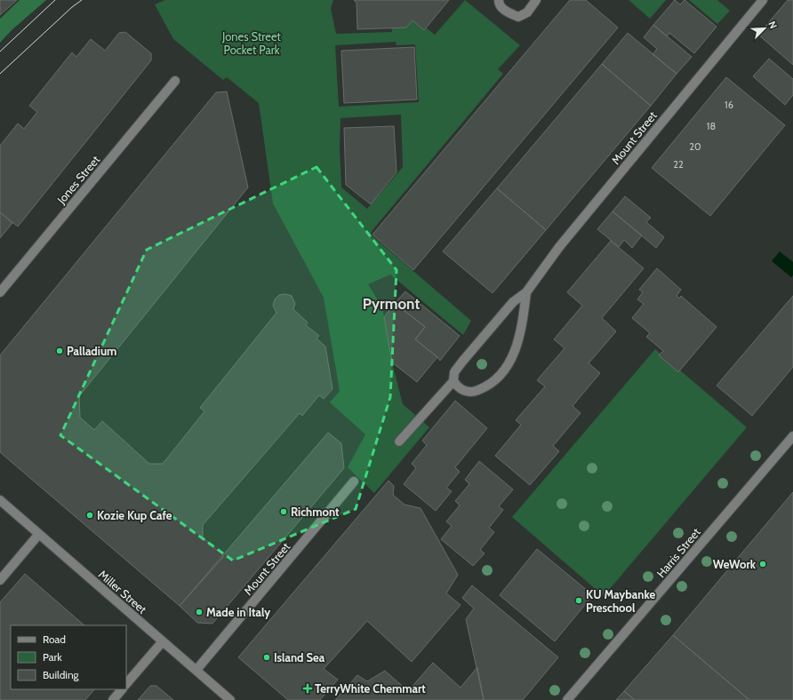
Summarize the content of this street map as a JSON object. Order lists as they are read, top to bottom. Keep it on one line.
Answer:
{"streets":{"street":["Mount Street","Jones Street","Harris Street","Miller Street"]},"crossings":[["Mount Street","Miller Street"]],"districts":["Pyrmont"],"parks":["Jones Street Pocket Park"],"places":{"other":["Palladium","Richmont","Kozie Kup Cafe","WeWork","KU Maybanke Preschool","Made in Italy","Island Sea"],"health":["TerryWhite Chemmart"]},"house_numbers":["16","18","20","22"],"legend":["Road","Park","Building"],"north":"top right"}
